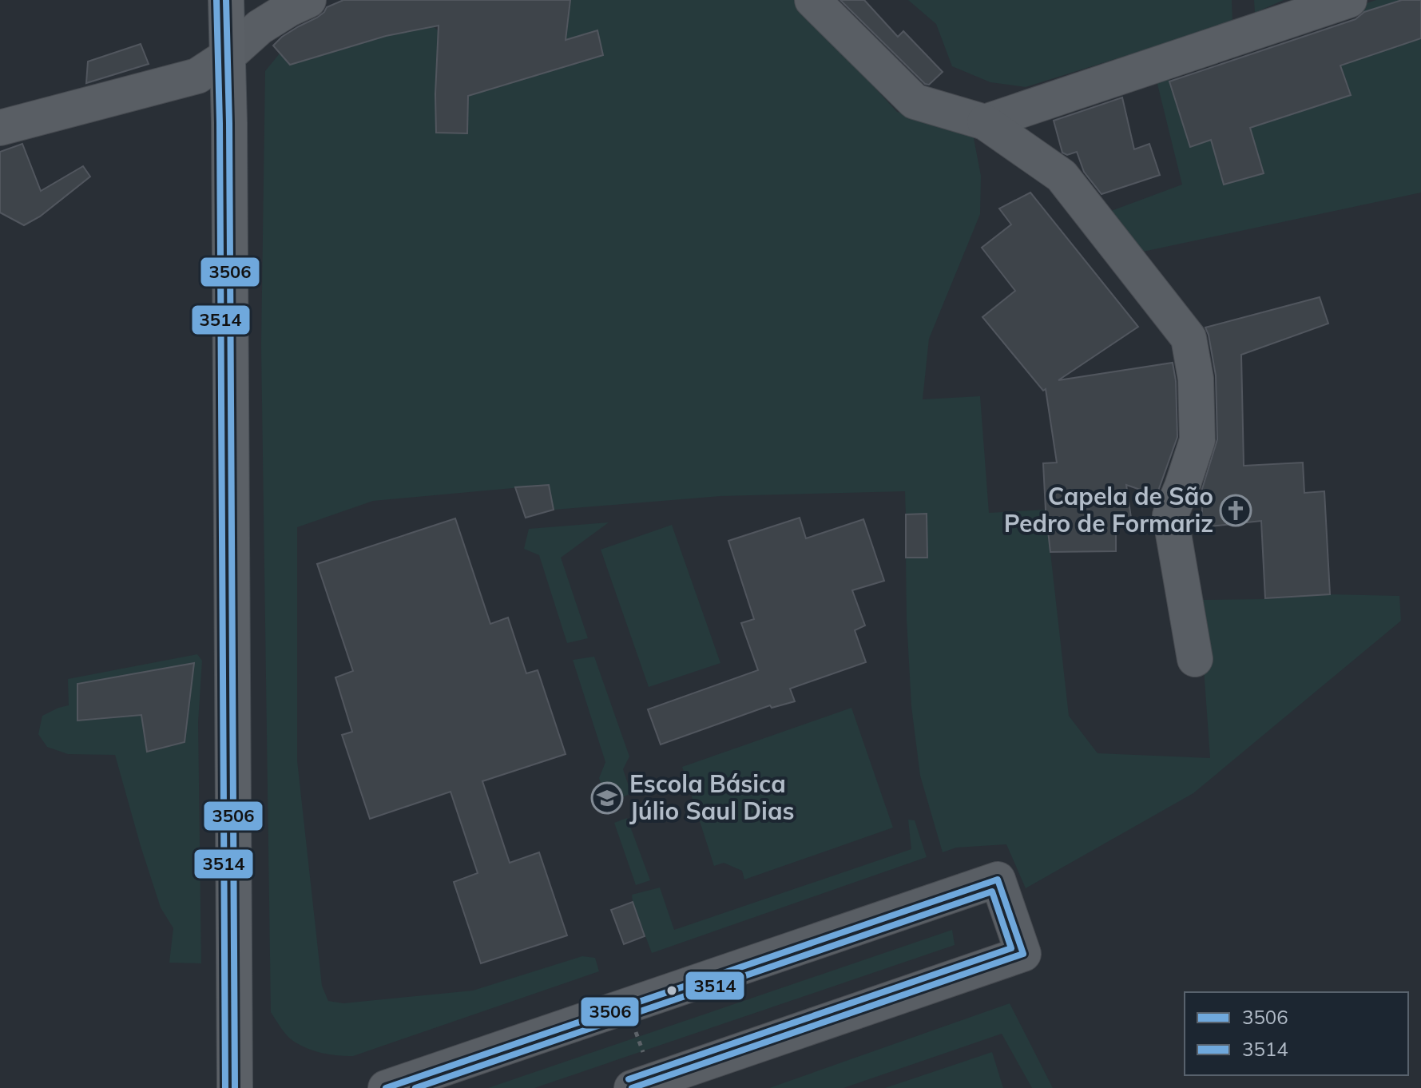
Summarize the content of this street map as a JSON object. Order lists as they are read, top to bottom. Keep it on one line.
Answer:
{"places":{"church":["Capela de São Pedro de Formariz"],"school or university":["Escola Básica Júlio Saul Dias"]},"lines":["transit line 3506","transit line 3514"],"legend":["3506","3514"]}
